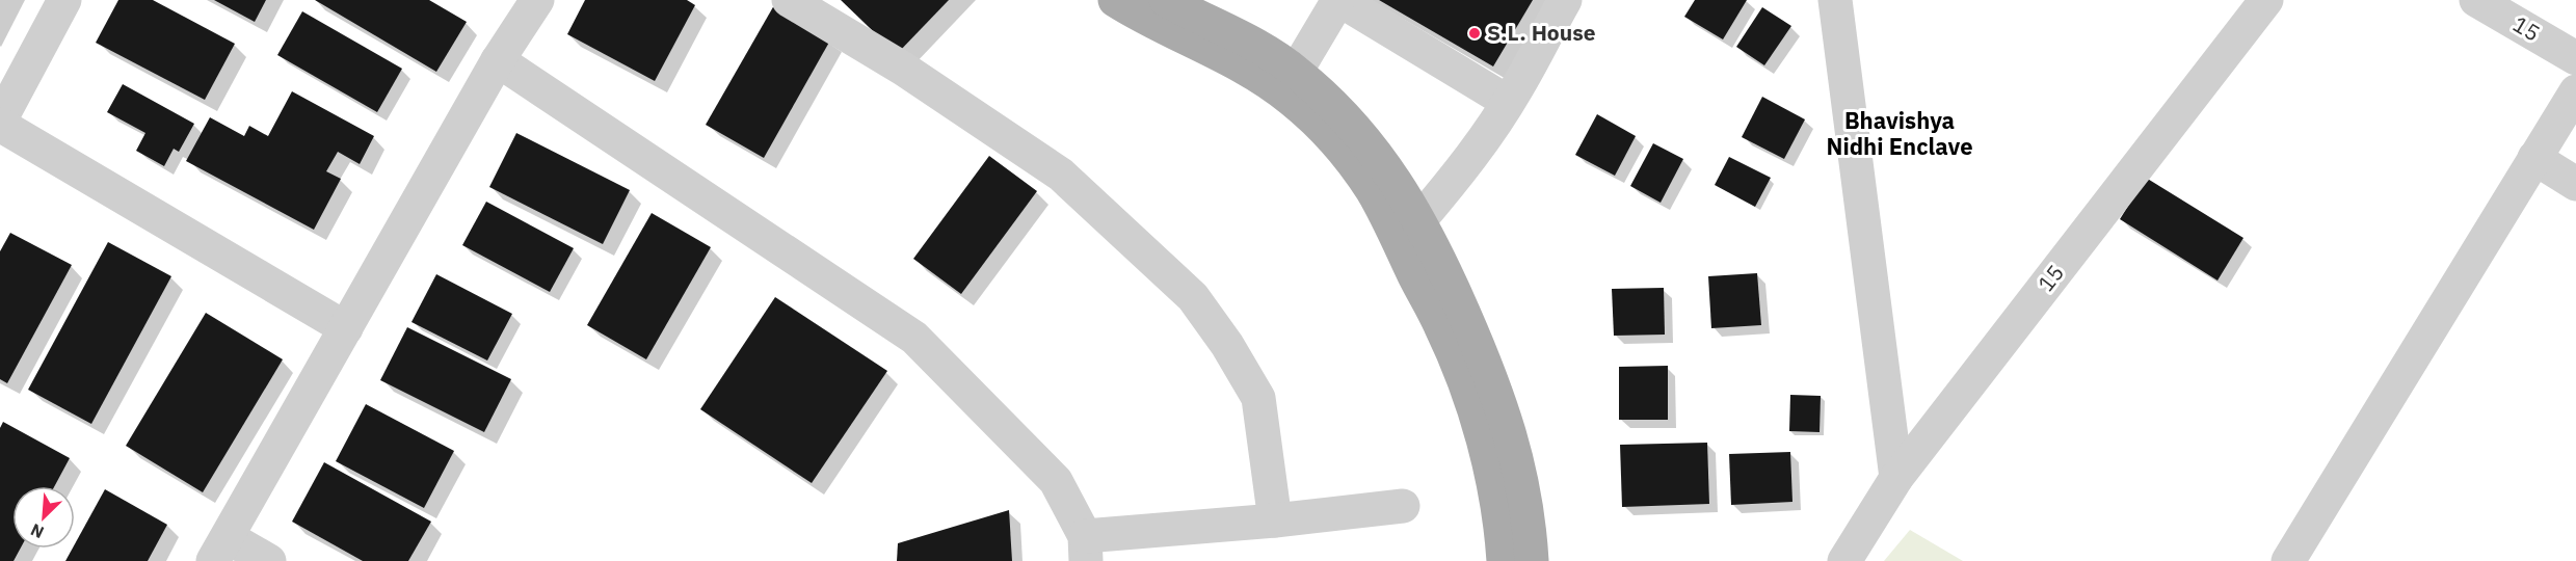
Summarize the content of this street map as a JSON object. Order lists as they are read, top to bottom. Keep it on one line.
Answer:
{"streets":{"street":["15"]},"districts":["Bhavishya Nidhi Enclave"],"places":["S.L. House"],"north":"bottom left"}
